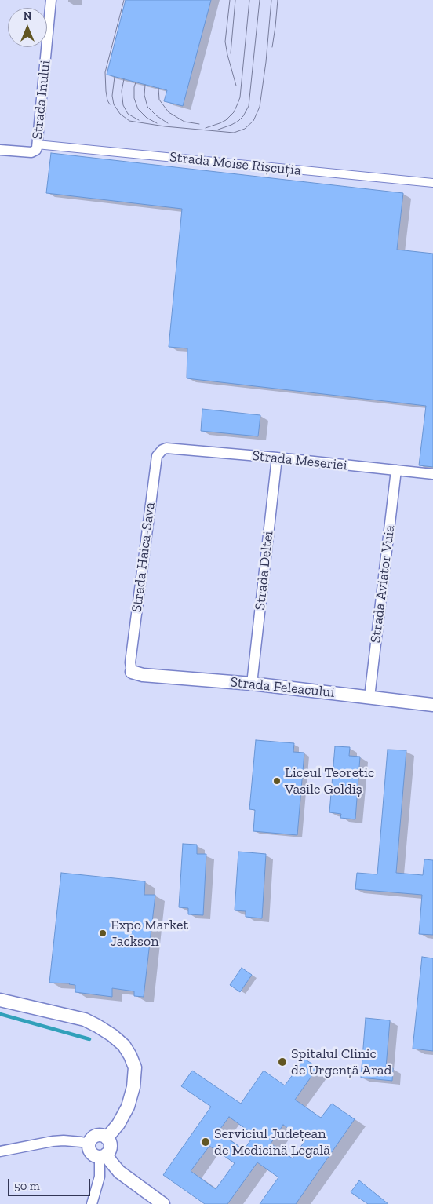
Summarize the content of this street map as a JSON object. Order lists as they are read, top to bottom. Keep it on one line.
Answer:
{"streets":{"street":["Strada Inului","Strada Moise Rișcuția","Strada Meseriei","Strada Haica-Sava","Strada Deltei","Strada Aviator Vuia","Strada Feleacului"]},"crossings":[["Strada Inului","Strada Moise Rișcuția"],["Strada Meseriei","Strada Haica-Sava"],["Strada Meseriei","Strada Deltei"],["Strada Meseriei","Strada Aviator Vuia"],["Strada Haica-Sava","Strada Feleacului"],["Strada Deltei","Strada Feleacului"],["Strada Aviator Vuia","Strada Feleacului"]],"places":["Liceul Teoretic Vasile Goldiș","Expo Market Jackson","Spitalul Clinic de Urgență Arad","Serviciul Județean de Medicină Legală"],"scale_bar":"50 m","north":"top"}
